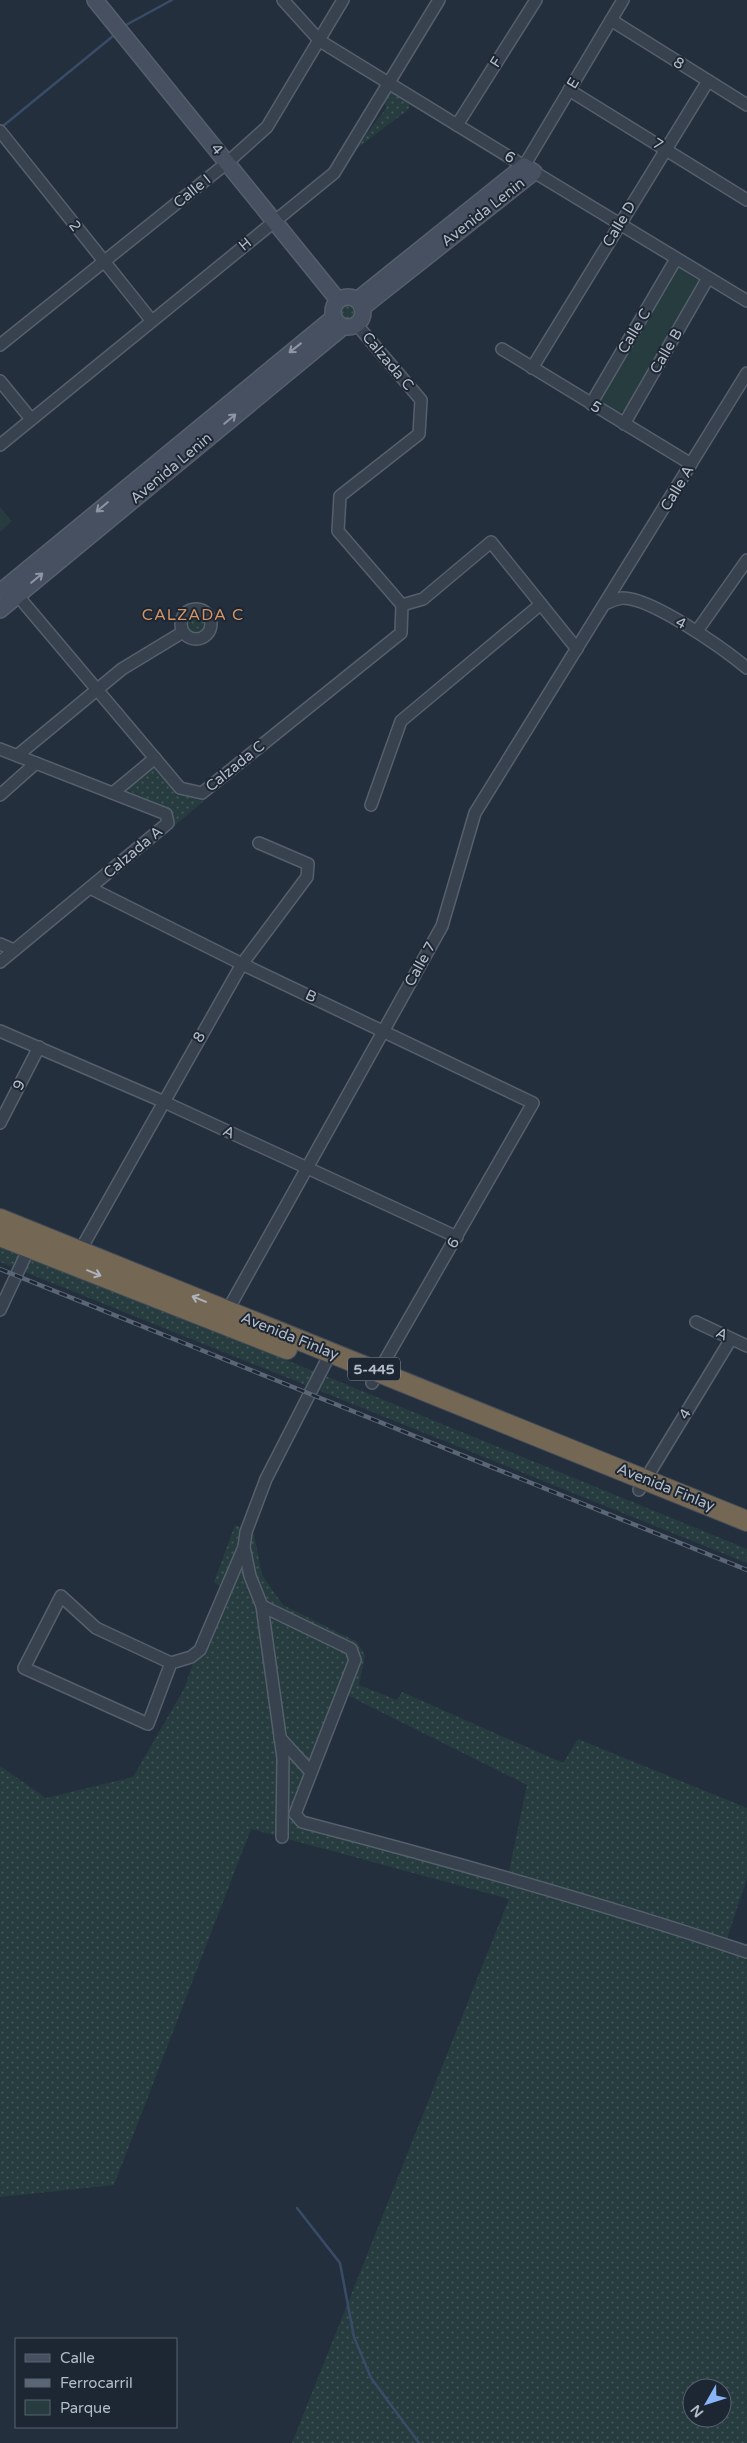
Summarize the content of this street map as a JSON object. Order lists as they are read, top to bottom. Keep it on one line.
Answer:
{"streets":{"highway":["Avenida Finlay","5-445"],"street":["F","8","E","7","4","6","Calle I","Avenida Lenin","Calle D","2","H","Calle C","Calle B","Calzada C","5","Calle A","Calzada A","Calle 7","B","9","A"]},"crossings":[["F","6"],["8","E"],["8","Calle D"],["8","B"],["8","A"],["8","Avenida Finlay"],["E","7"],["E","6"],["E","Avenida Lenin"],["7","Calle D"],["4","Calle I"],["4","Avenida Lenin"],["4","H"],["4","Calzada C"],["4","Calle A"],["4","Calle 7"],["4","A"],["4","Avenida Finlay"],["6","Calle I"],["6","Avenida Lenin"],["6","Calle D"],["6","H"],["6","Calle C"],["6","Calle B"],["6","B"],["6","A"],["6","Avenida Finlay"],["Calle I","2"],["Avenida Lenin","Calzada C"],["Calle D","5"],["2","H"],["Calle C","5"],["Calle B","5"],["5","Calle A"],["Calle A","Calle 7"],["Calzada A","B"],["Calle 7","B"],["Calle 7","A"],["Calle 7","Avenida Finlay"],["9","A"]],"districts":["CALZADA C"],"legend":["Calle","Ferrocarril","Parque"],"north":"bottom left"}
